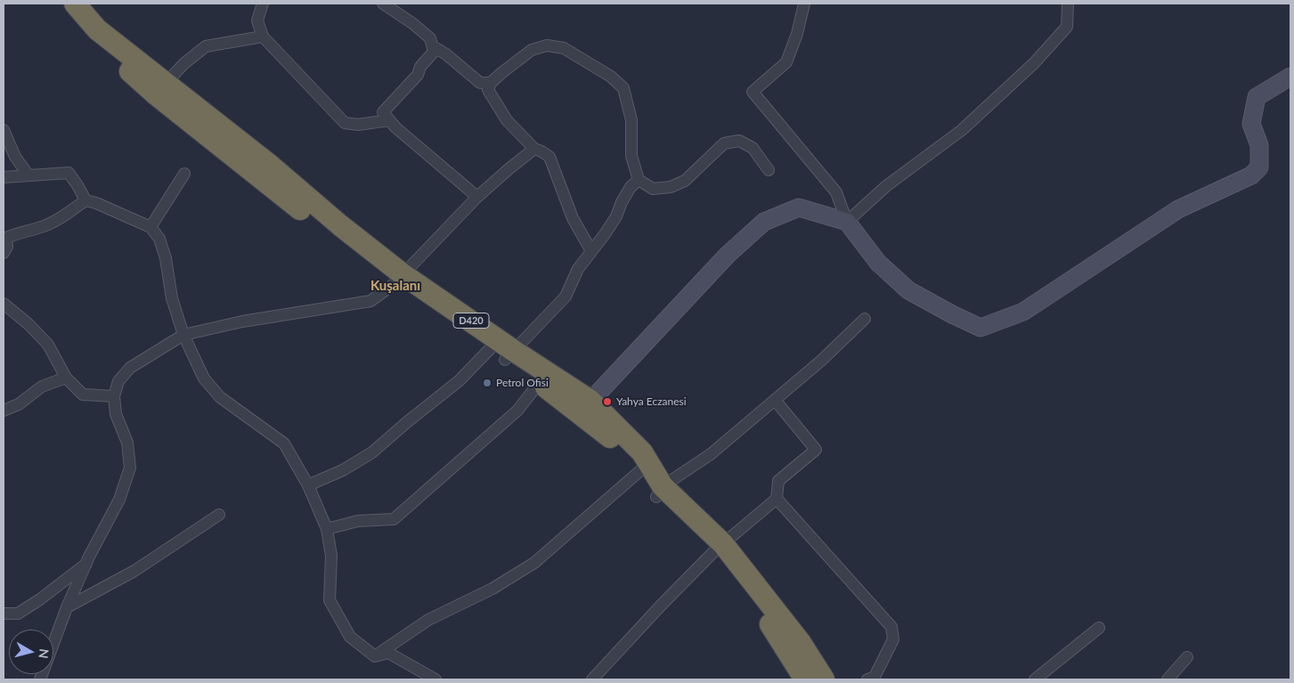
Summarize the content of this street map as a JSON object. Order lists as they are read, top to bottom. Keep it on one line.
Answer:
{"streets":{"highway":["D420"]},"districts":["Kuşalanı"],"places":["Petrol Ofisi","Yahya Eczanesi"],"north":"right"}
